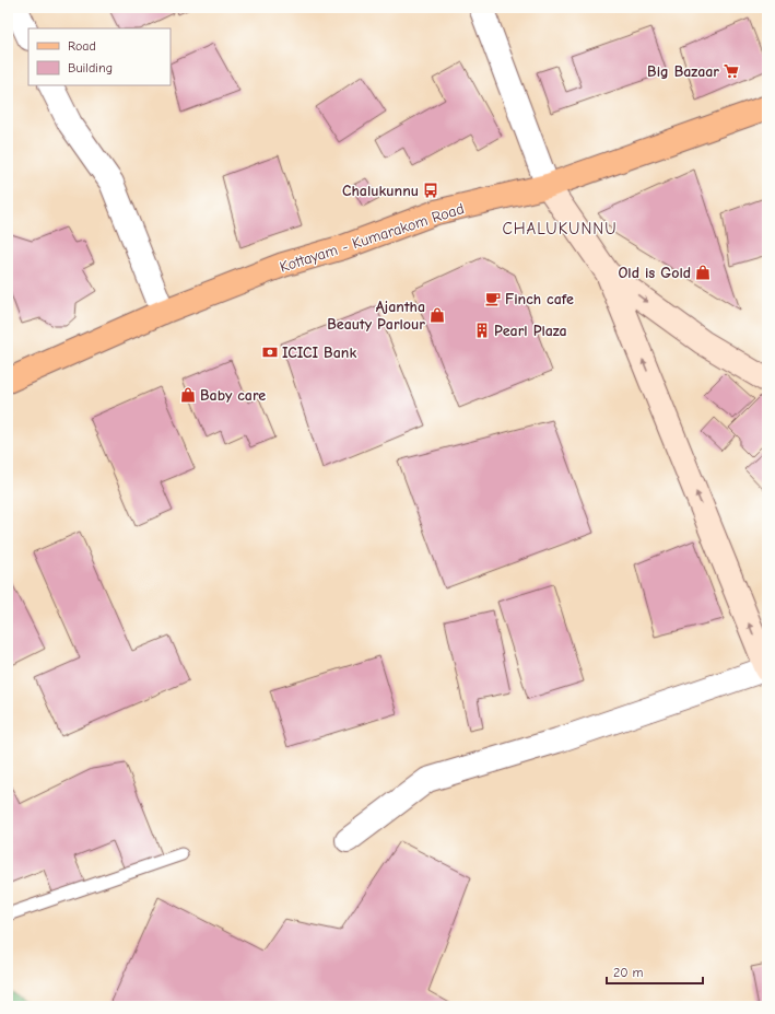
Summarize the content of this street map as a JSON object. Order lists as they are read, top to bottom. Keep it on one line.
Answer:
{"streets":{"main road":["Kottayam - Kumarakom Road"]},"districts":["CHALUKUNNU"],"places":{"supermarket":["Big Bazaar"],"bus stop":["Chalukunnu"],"shop":["Old is Gold","Ajantha Beauty Parlour","Baby care"],"cafe":["Finch cafe"],"building":["Pearl Plaza"],"bank":["ICICI Bank"]},"legend":["Road","Building"],"scale_bar":"20 m"}
